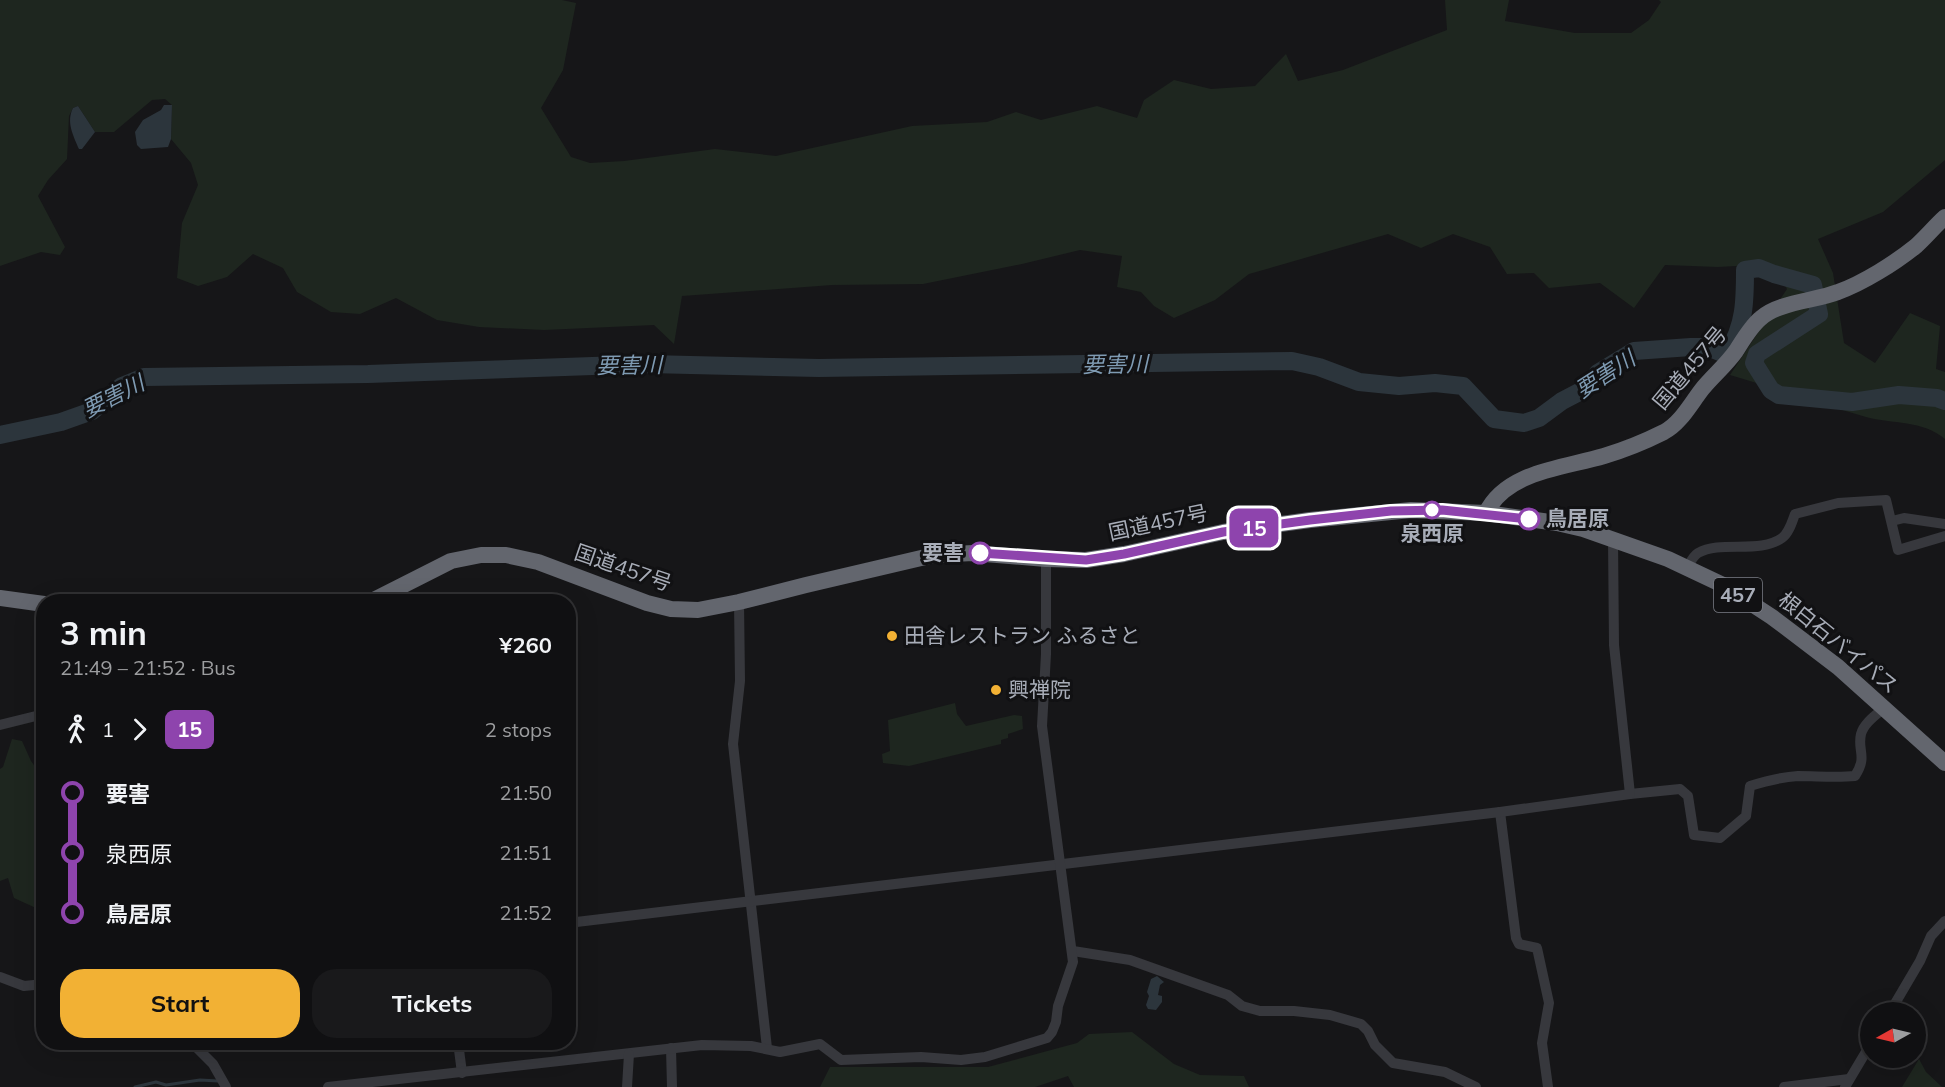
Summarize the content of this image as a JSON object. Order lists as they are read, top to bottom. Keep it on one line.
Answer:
{"streets":{"highway":["国道457号","457","根白石バイパス"]},"crossings":[["国道457号","根白石バイパス"]],"water":["要害川"],"places":["泉西原","鳥居原","要害","田舎レストラン ふるさと","興禅院"],"lines":["bus line 15"],"north":"left","page":{"on_map":"15","heading":["3 min","21:49 – 21:52 · Bus","¥260"],"legs":["1","15","2 stops"],"list":[{"name":"要害","value":"21:50"},{"name":"泉西原","value":"21:51"},{"name":"鳥居原","value":"21:52"}],"buttons":["Start","Tickets"]}}
